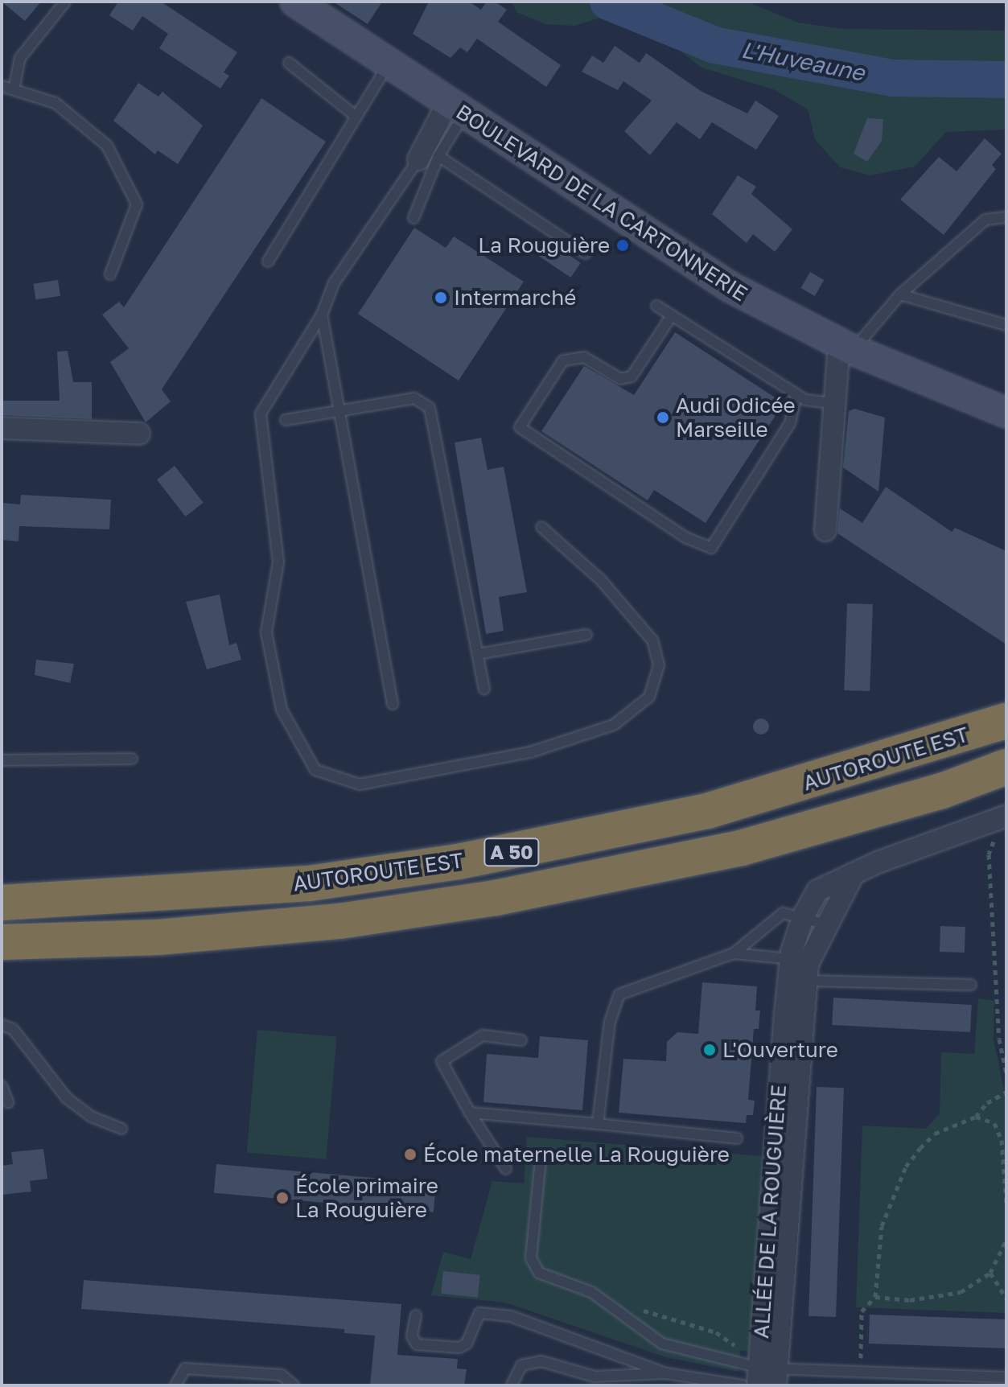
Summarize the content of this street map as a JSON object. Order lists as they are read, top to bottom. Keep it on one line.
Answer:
{"streets":{"highway":["AUTOROUTE EST","A 50"],"main road":["BOULEVARD DE LA CARTONNERIE"],"street":["ALLÉE DE LA ROUGUIÈRE"]},"water":["L'Huveaune"],"places":["La Rouguière","Intermarché","Audi Odicée Marseille","L'Ouverture","École maternelle La Rouguière","École primaire La Rouguière"]}
